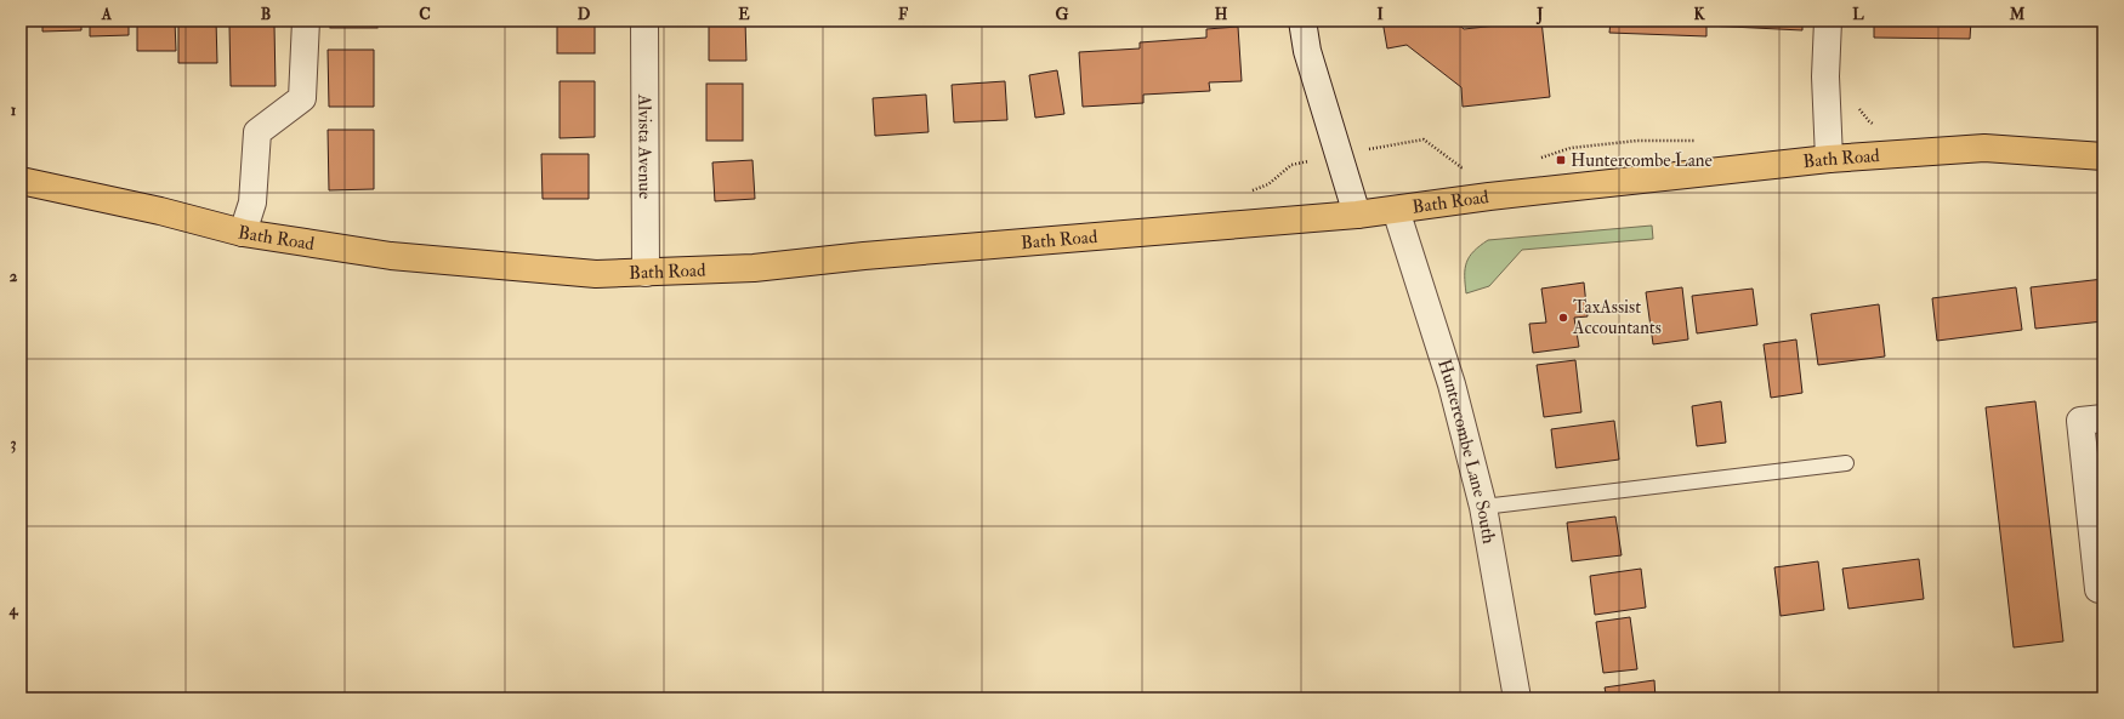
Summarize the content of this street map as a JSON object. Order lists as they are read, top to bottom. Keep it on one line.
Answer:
{"streets":{"main road":["Bath Road"],"street":["Alvista Avenue","Huntercombe Lane South"]},"crossings":[["Alvista Avenue","Bath Road"],["Bath Road","Huntercombe Lane South"]],"places":{"transit":["Huntercombe Lane"],"other":["TaxAssist Accountants"]},"grid":{"columns":["A","B","C","D","E","F","G","H","I","J","K","L","M"],"rows":["1","2","3","4"]}}
